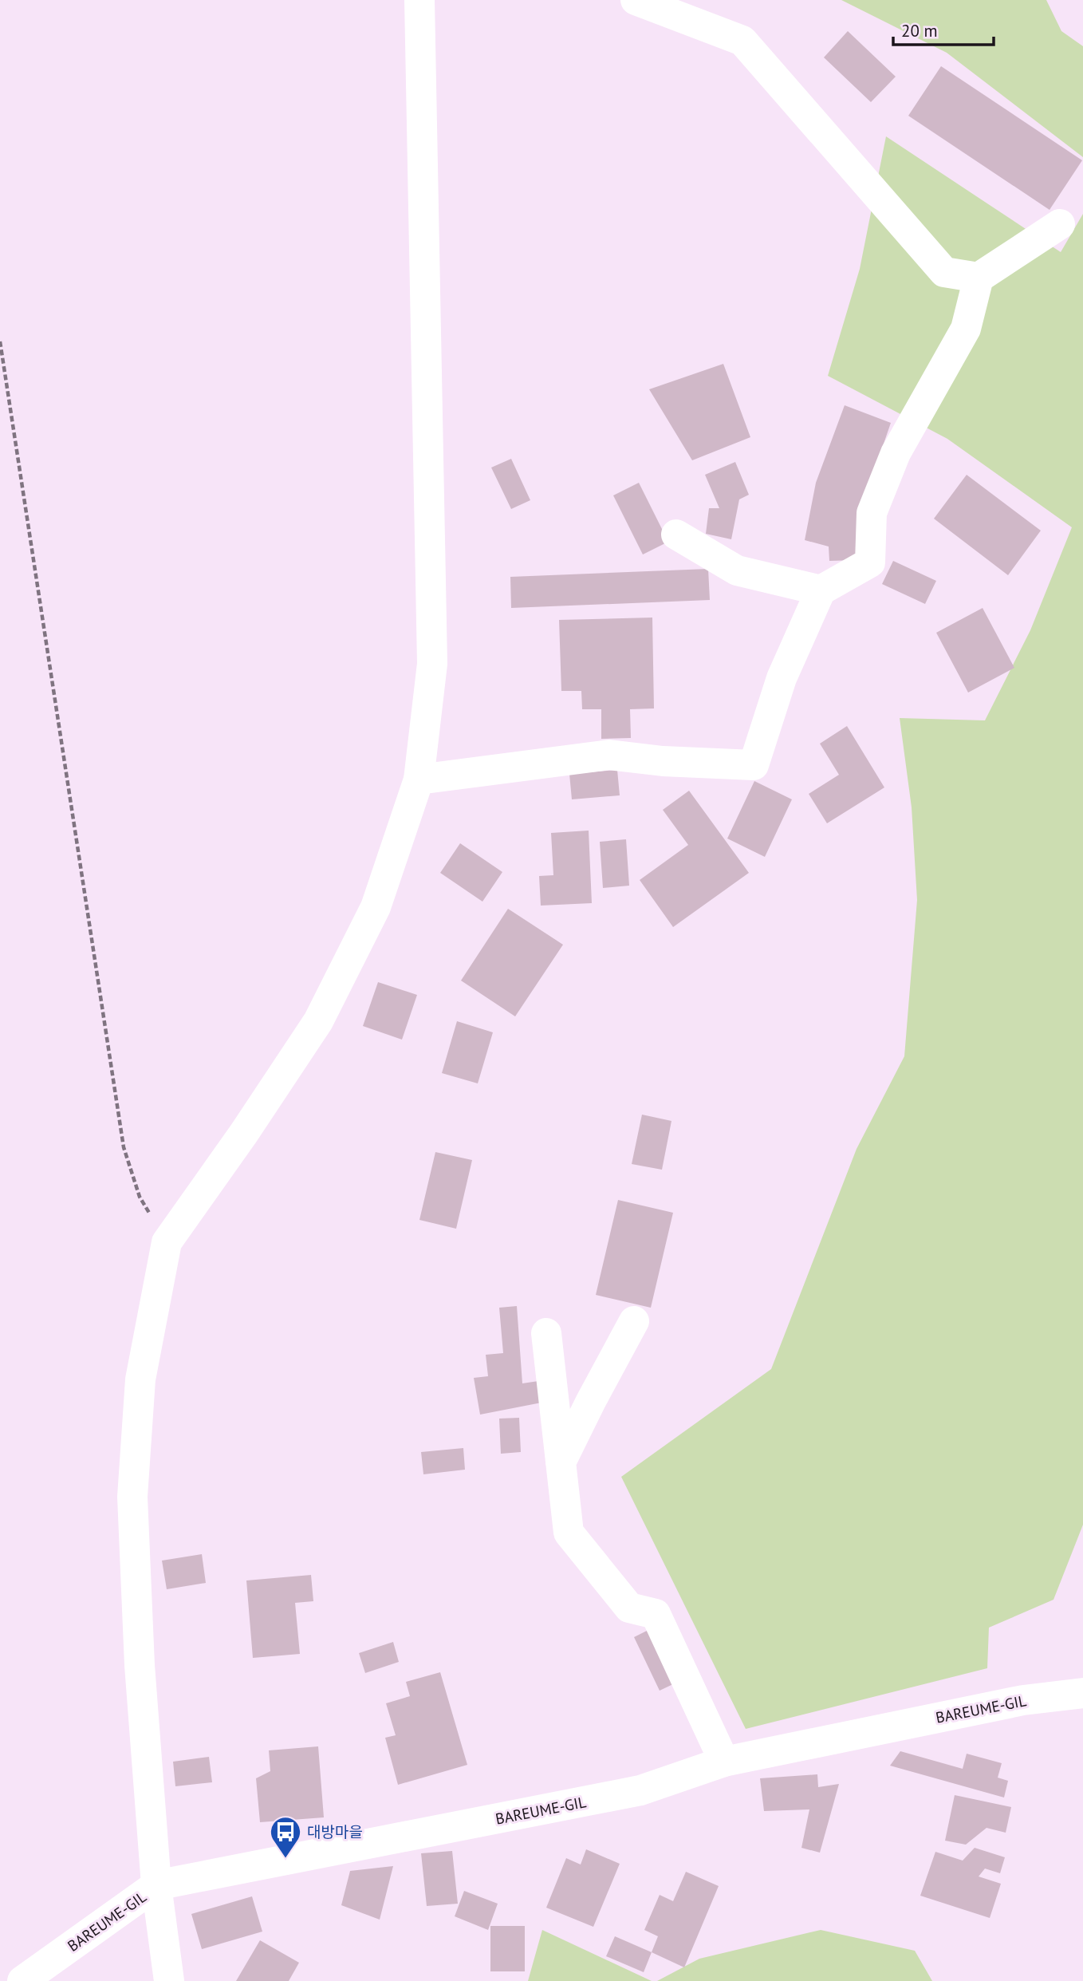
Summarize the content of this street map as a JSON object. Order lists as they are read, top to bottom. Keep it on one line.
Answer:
{"streets":{"street":["BAREUME-GIL"]},"places":{"bus stop":["대방마을"]},"scale_bar":"20 m"}
